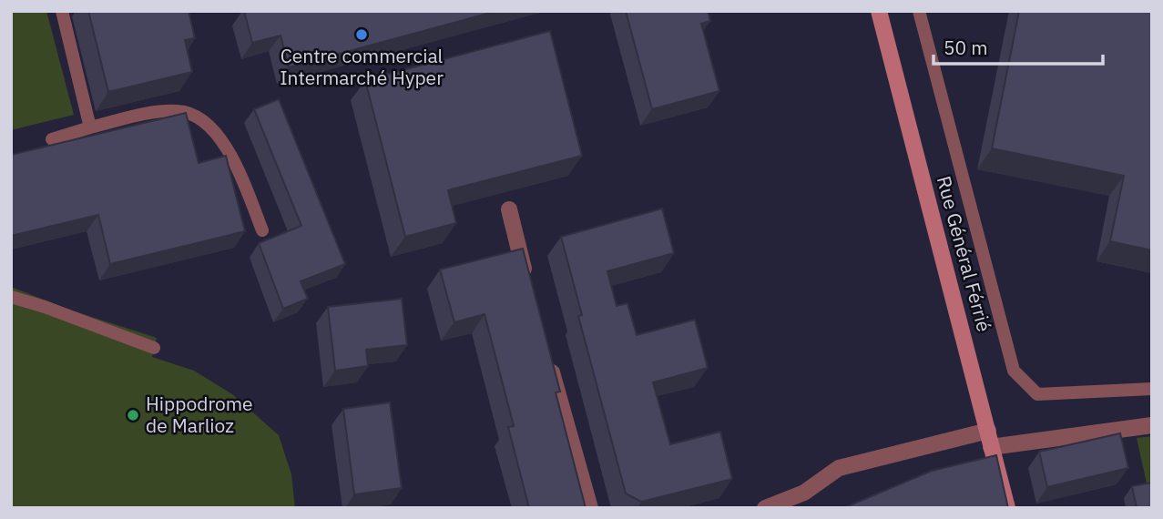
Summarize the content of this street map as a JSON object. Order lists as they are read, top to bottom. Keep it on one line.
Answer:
{"streets":{"main road":["Rue Général Férrié"]},"places":["Centre commercial Intermarché Hyper","Hippodrome de Marlioz"],"scale_bar":"50 m"}
